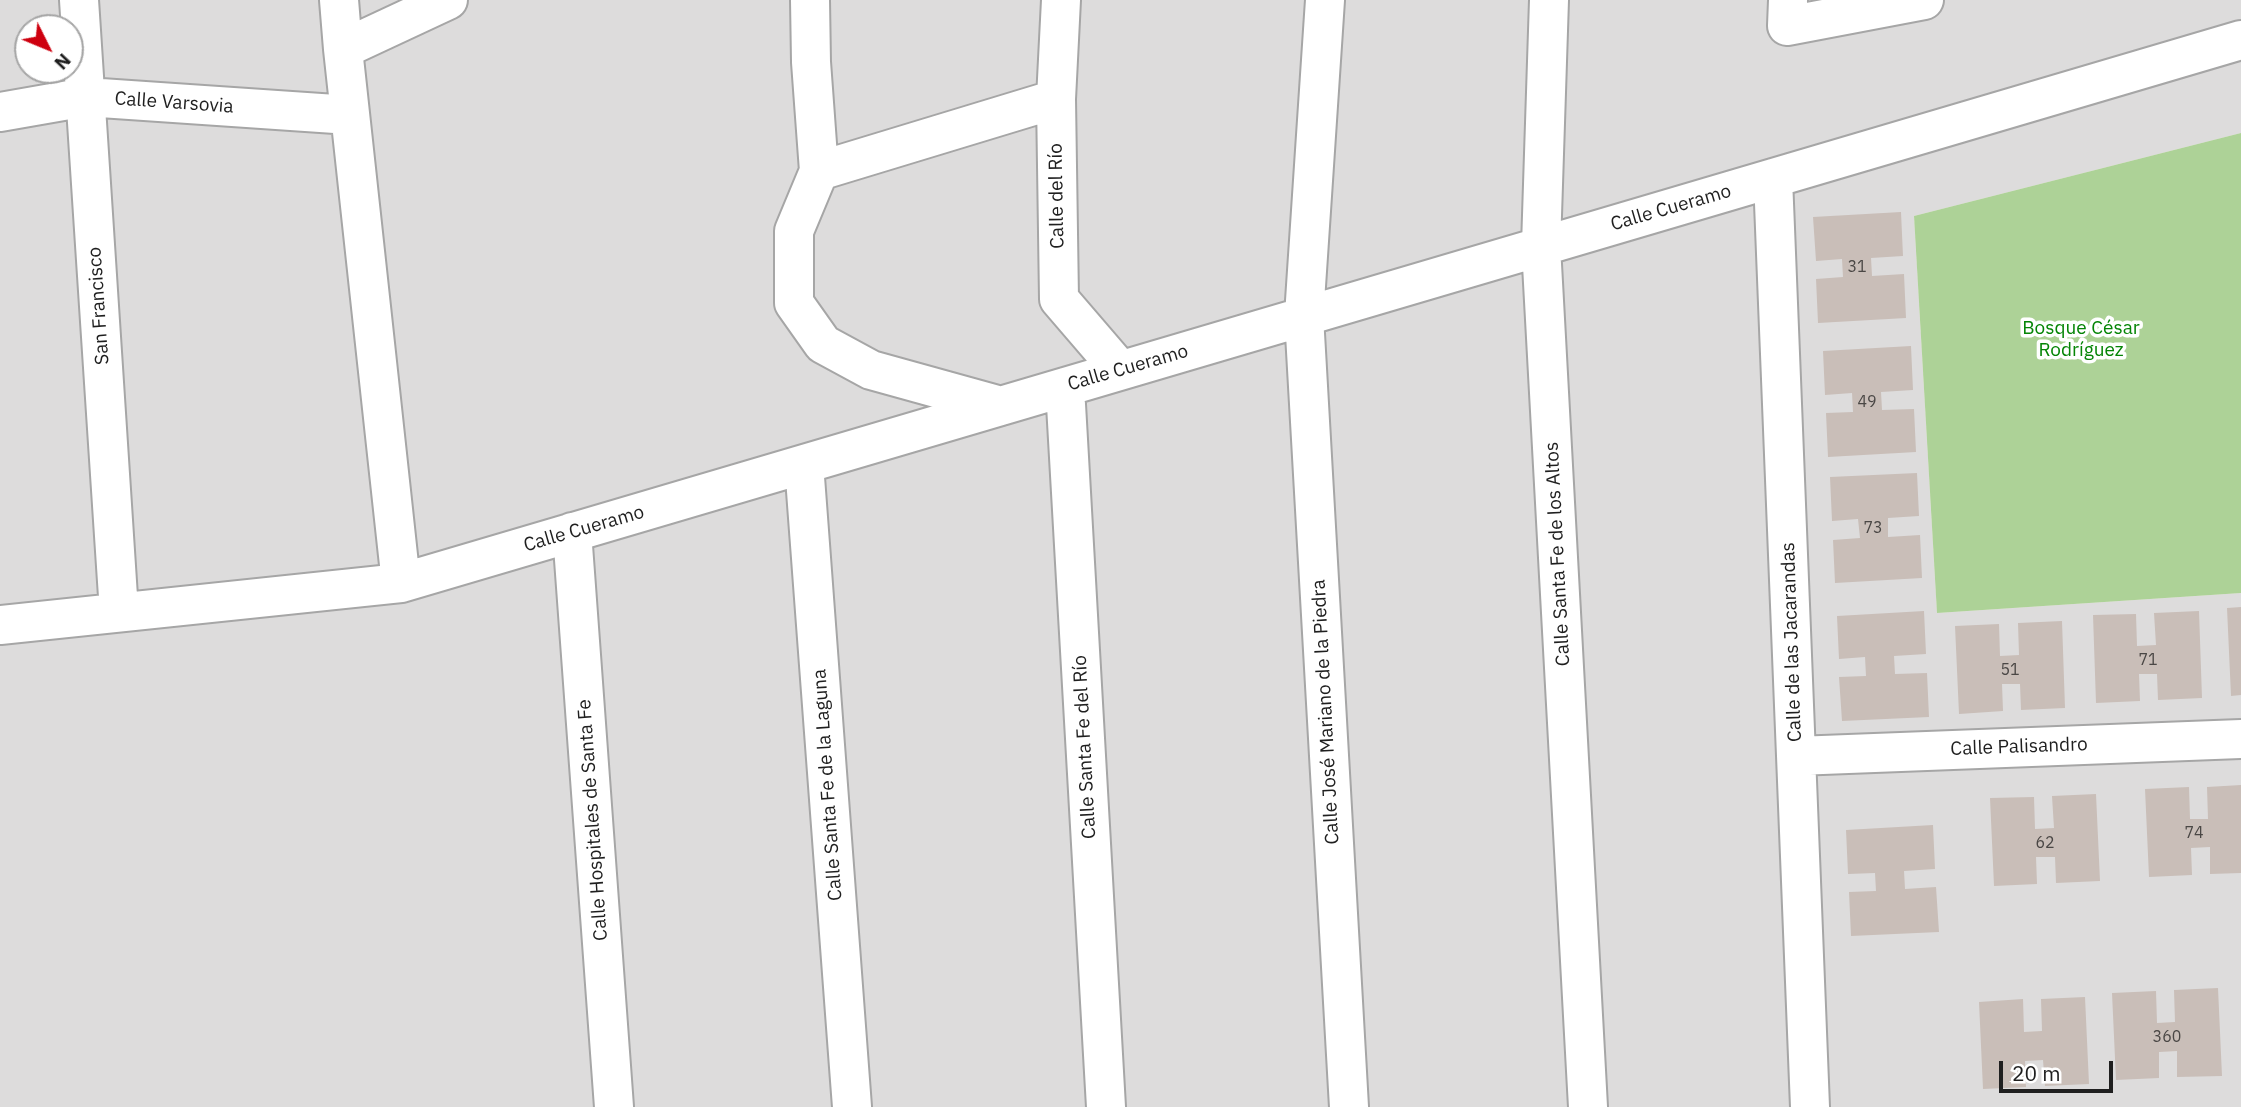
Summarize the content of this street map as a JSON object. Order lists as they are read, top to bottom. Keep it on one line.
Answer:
{"streets":{"street":["Calle Varsovia","Calle del Río","Calle Cueramo","San Francisco","Calle Santa Fe de los Altos","Calle de las Jacarandas","Calle José Mariano de la Piedra","Calle Santa Fe del Río","Calle Palisandro","Calle Santa Fe de la Laguna","Calle Hospitales de Santa Fe"]},"crossings":[["Calle Varsovia","San Francisco"],["Calle del Río","Calle Cueramo"],["Calle Cueramo","San Francisco"],["Calle Cueramo","Calle Santa Fe de los Altos"],["Calle Cueramo","Calle de las Jacarandas"],["Calle Cueramo","Calle José Mariano de la Piedra"],["Calle Cueramo","Calle Santa Fe del Río"],["Calle Cueramo","Calle Santa Fe de la Laguna"],["Calle Cueramo","Calle Hospitales de Santa Fe"],["Calle de las Jacarandas","Calle Palisandro"]],"parks":["Bosque César Rodríguez"],"house_numbers":["31","49","73","71","51","74","62","360"],"scale_bar":"20 m","north":"bottom right"}
